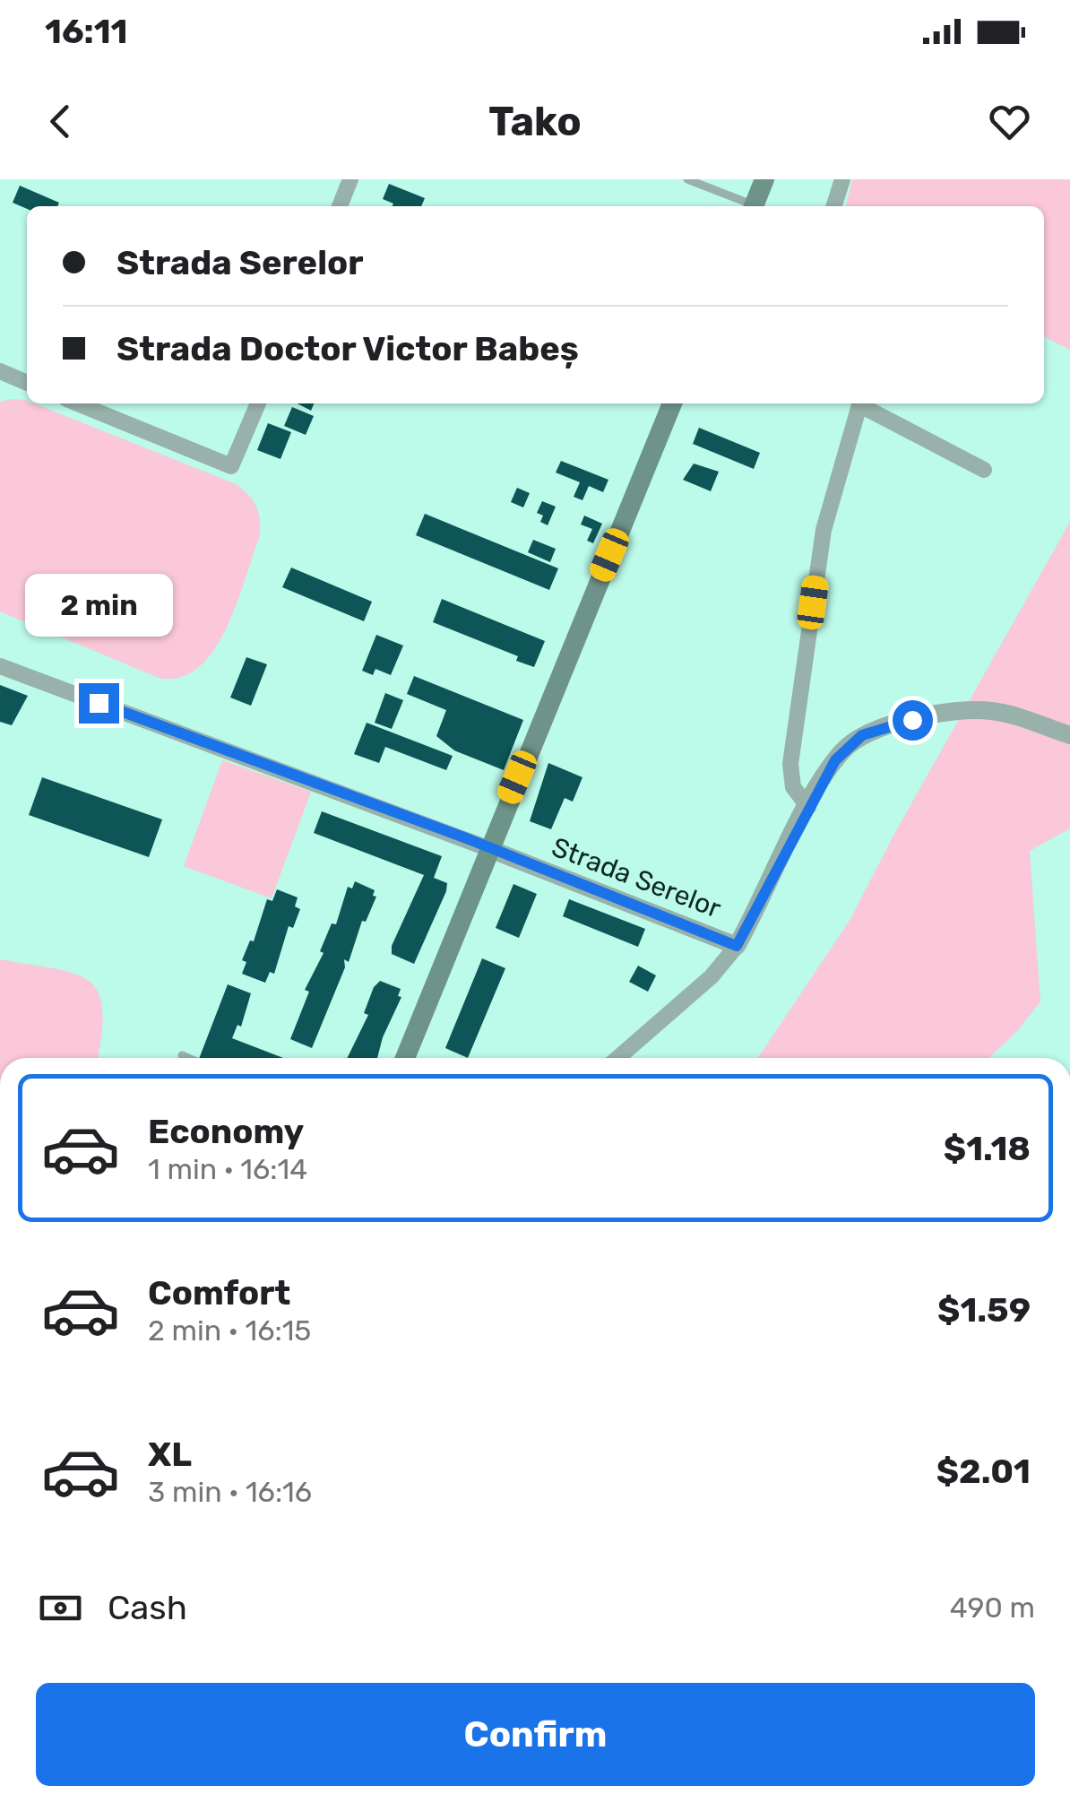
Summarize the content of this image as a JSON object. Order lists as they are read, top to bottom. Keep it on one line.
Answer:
{"streets":{"street":["Strada Serelor"]},"page":{"status":"16:11","header":"Tako","banner":["Strada Serelor","Strada Doctor Victor Babeș"],"bubble":"2 min","list":[{"name":"Economy","note":"1 min · 16:14","value":"$1.18"},{"name":"Comfort","note":"2 min · 16:15","value":"$1.59"},{"name":"XL","note":"3 min · 16:16","value":"$2.01"}],"pay":["Cash","490 m"],"buttons":"Confirm"}}
